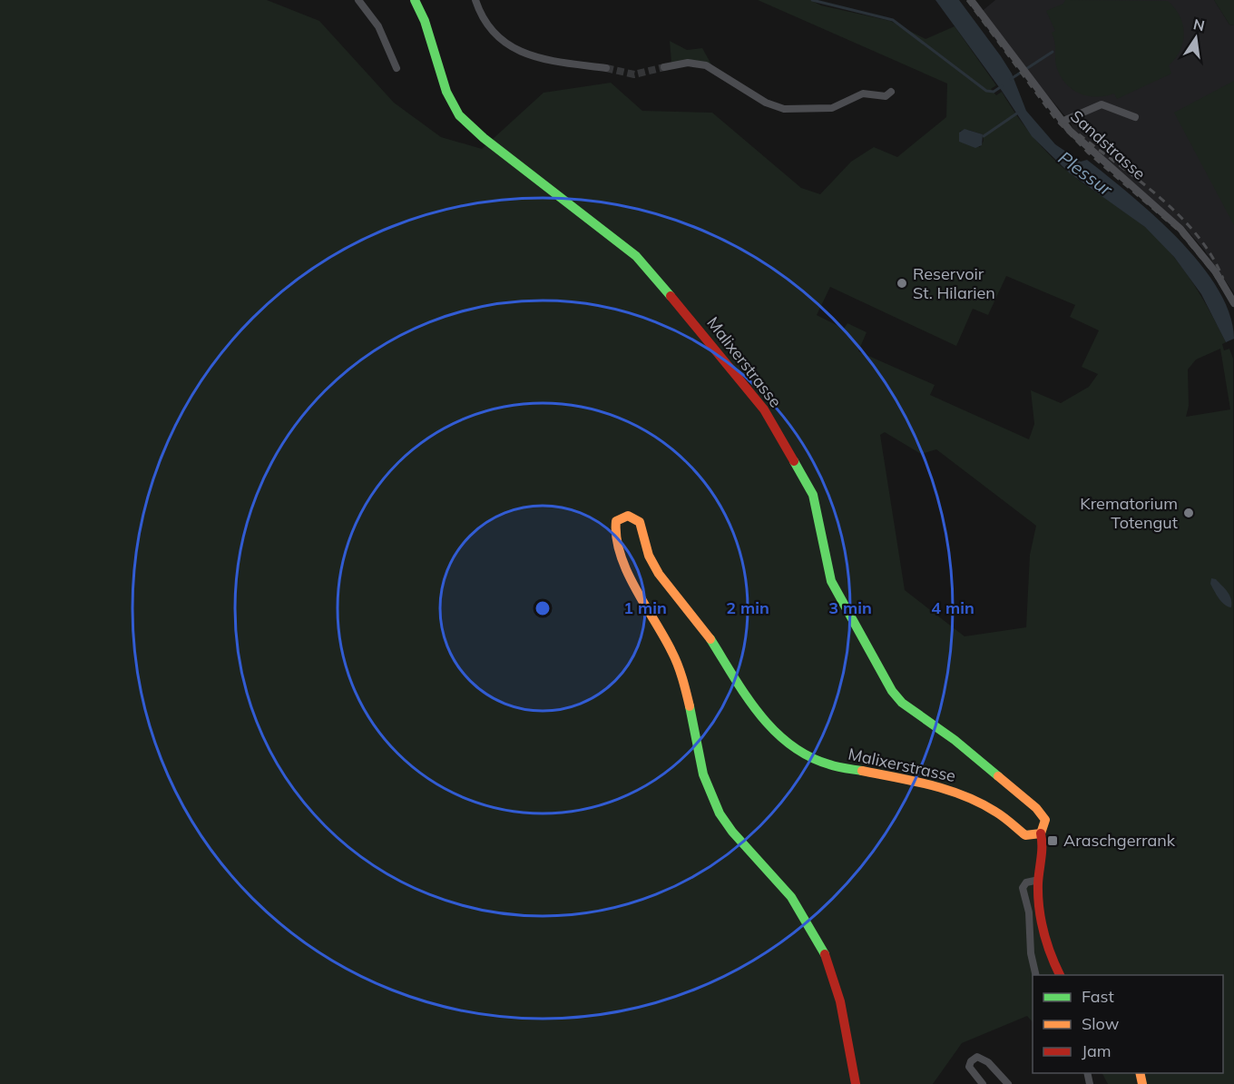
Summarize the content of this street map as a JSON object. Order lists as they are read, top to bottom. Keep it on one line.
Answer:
{"streets":{"main road":["Malixerstrasse"],"street":["Sandstrasse"]},"water":["Plessur"],"places":{"other":["Reservoir St. Hilarien","Krematorium Totengut"],"transit":["Araschgerrank"]},"legend":["Fast","Slow","Jam"],"north":"top","rings":["1 min","2 min","3 min","4 min"]}
